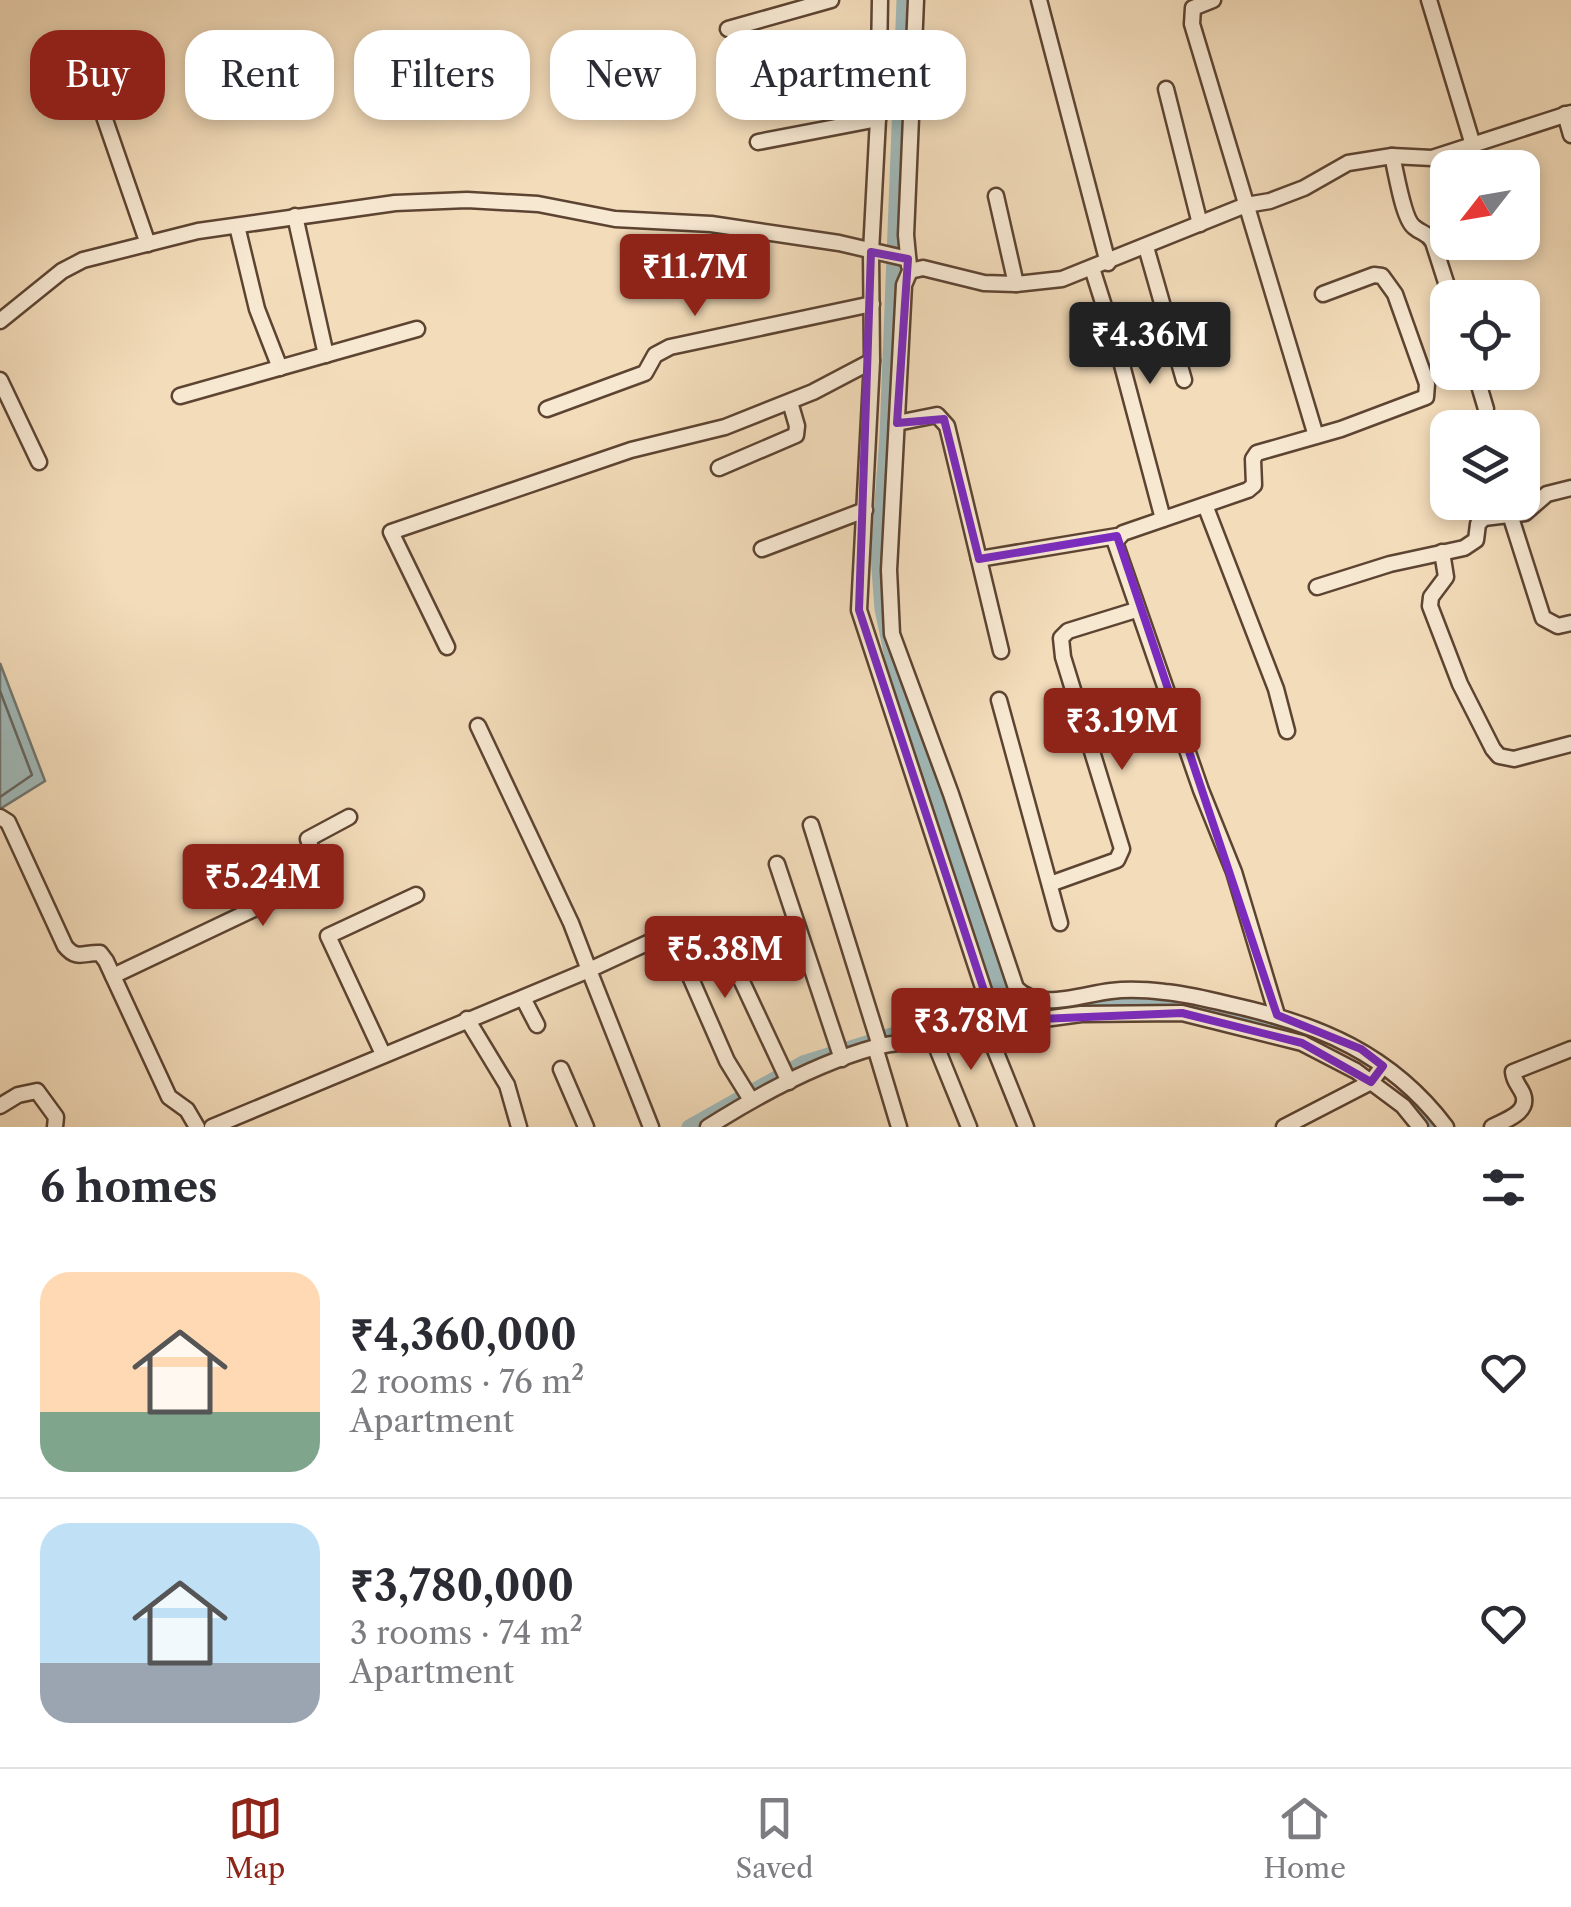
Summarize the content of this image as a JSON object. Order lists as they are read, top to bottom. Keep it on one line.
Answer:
{"north":"bottom left","page":{"chip":["Buy","Rent","Filters","New","Apartment"],"price":["₹11.7M","₹4.36M","₹3.19M","₹5.24M","₹5.38M","₹3.78M"],"heading":"6 homes","list":[{"name":"₹4,360,000","note":"2 rooms · 76 m² · Apartment"},{"name":"₹3,780,000","note":"3 rooms · 74 m² · Apartment"}],"tabs":["Map","Saved","Home"]}}
